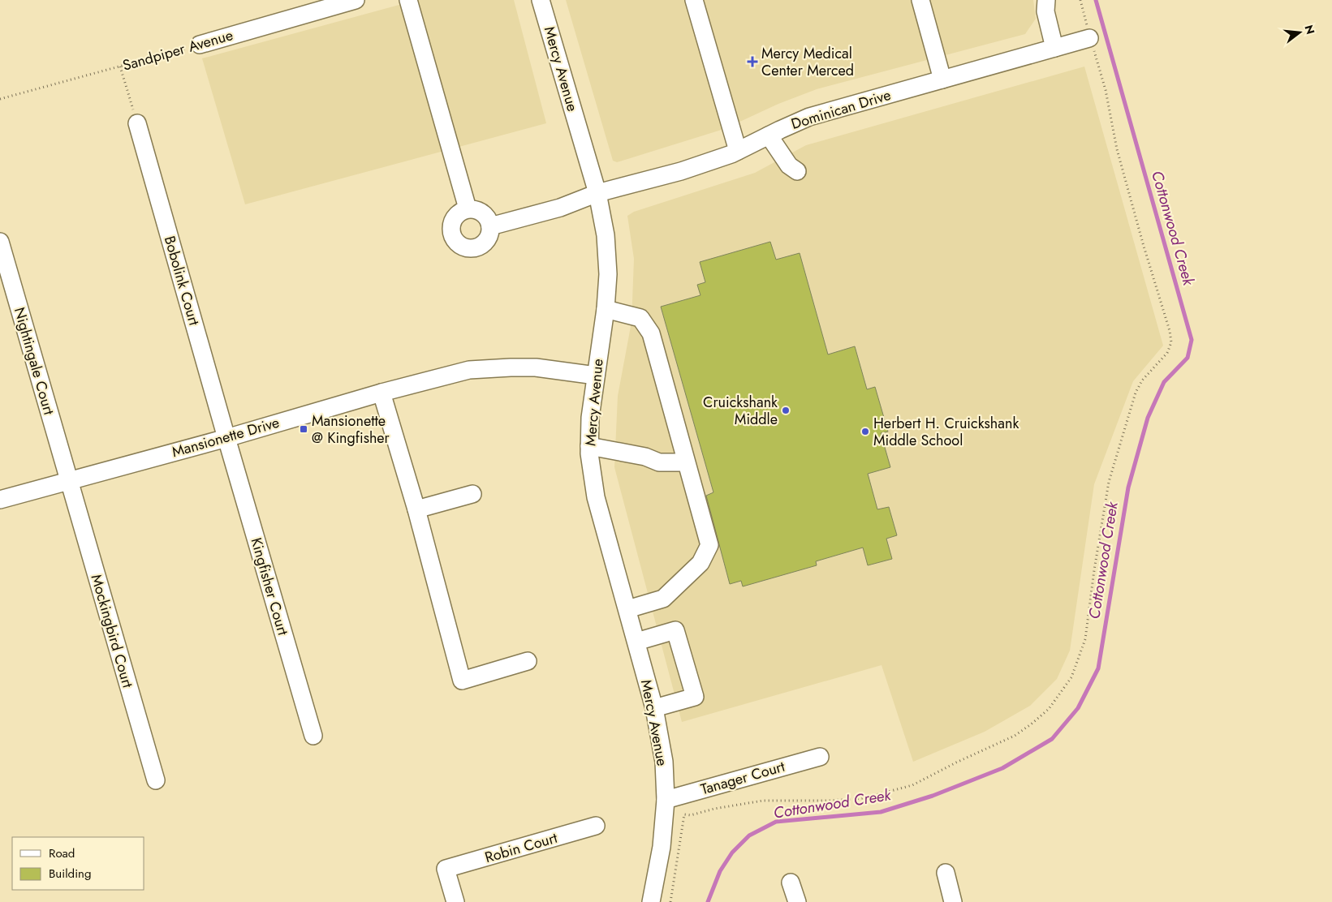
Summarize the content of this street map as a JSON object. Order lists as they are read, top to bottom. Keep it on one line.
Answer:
{"streets":{"street":["Sandpiper Avenue","Mercy Avenue","Dominican Drive","Bobolink Court","Nightingale Court","Mansionette Drive","Kingfisher Court","Mockingbird Court","Tanager Court","Robin Court"]},"crossings":[["Mercy Avenue","Dominican Drive"],["Mercy Avenue","Mansionette Drive"],["Mercy Avenue","Tanager Court"],["Bobolink Court","Mansionette Drive"],["Bobolink Court","Kingfisher Court"],["Nightingale Court","Mansionette Drive"],["Nightingale Court","Mockingbird Court"],["Mansionette Drive","Kingfisher Court"],["Mansionette Drive","Mockingbird Court"]],"water":["Cottonwood Creek"],"places":{"health":["Mercy Medical Center Merced"],"other":["Cruickshank Middle","Herbert H. Cruickshank Middle School"],"transit":["Mansionette @ Kingfisher"]},"legend":["Road","Building"],"north":"right"}
